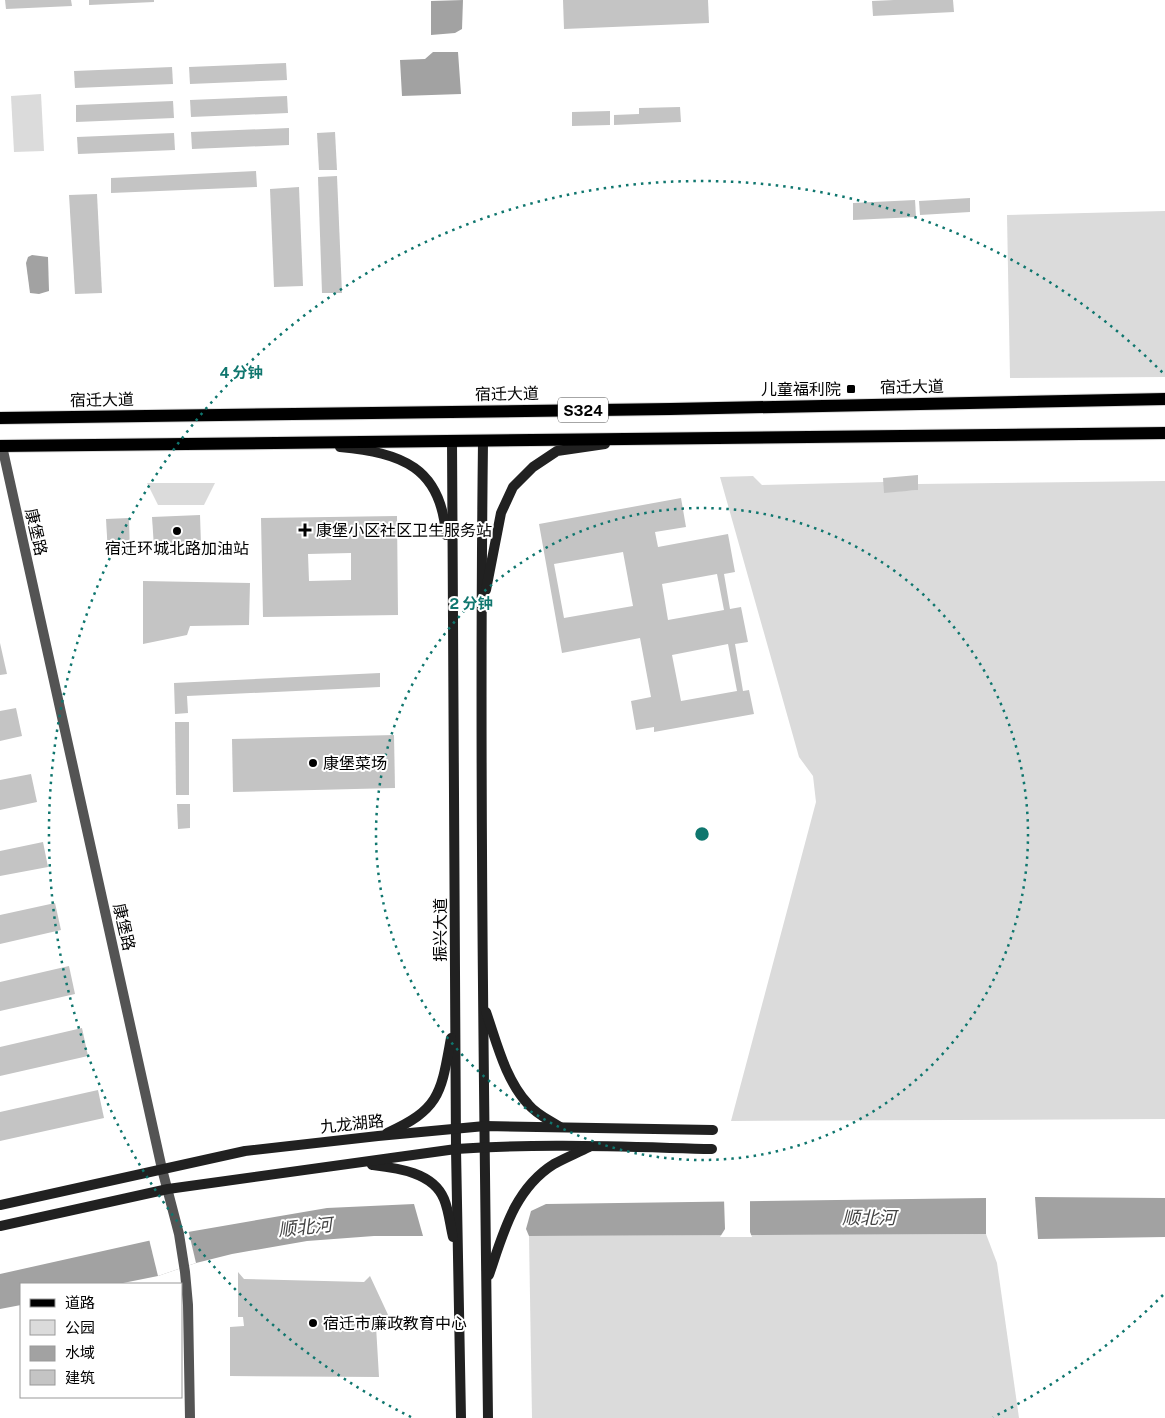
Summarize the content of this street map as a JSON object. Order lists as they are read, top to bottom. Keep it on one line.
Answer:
{"streets":{"main road":["宿迁大道","S324","振兴大道","九龙湖路"],"street":["康堡路"]},"crossings":[["S324","康堡路"],["S324","振兴大道"],["康堡路","九龙湖路"],["振兴大道","九龙湖路"]],"water":["顺北河"],"places":{"transit":["儿童福利院"],"health":["康堡小区社区卫生服务站"],"other":["宿迁环城北路加油站","康堡菜场","宿迁市廉政教育中心"]},"legend":["道路","公园","水域","建筑"],"rings":["4 分钟","2 分钟"]}
